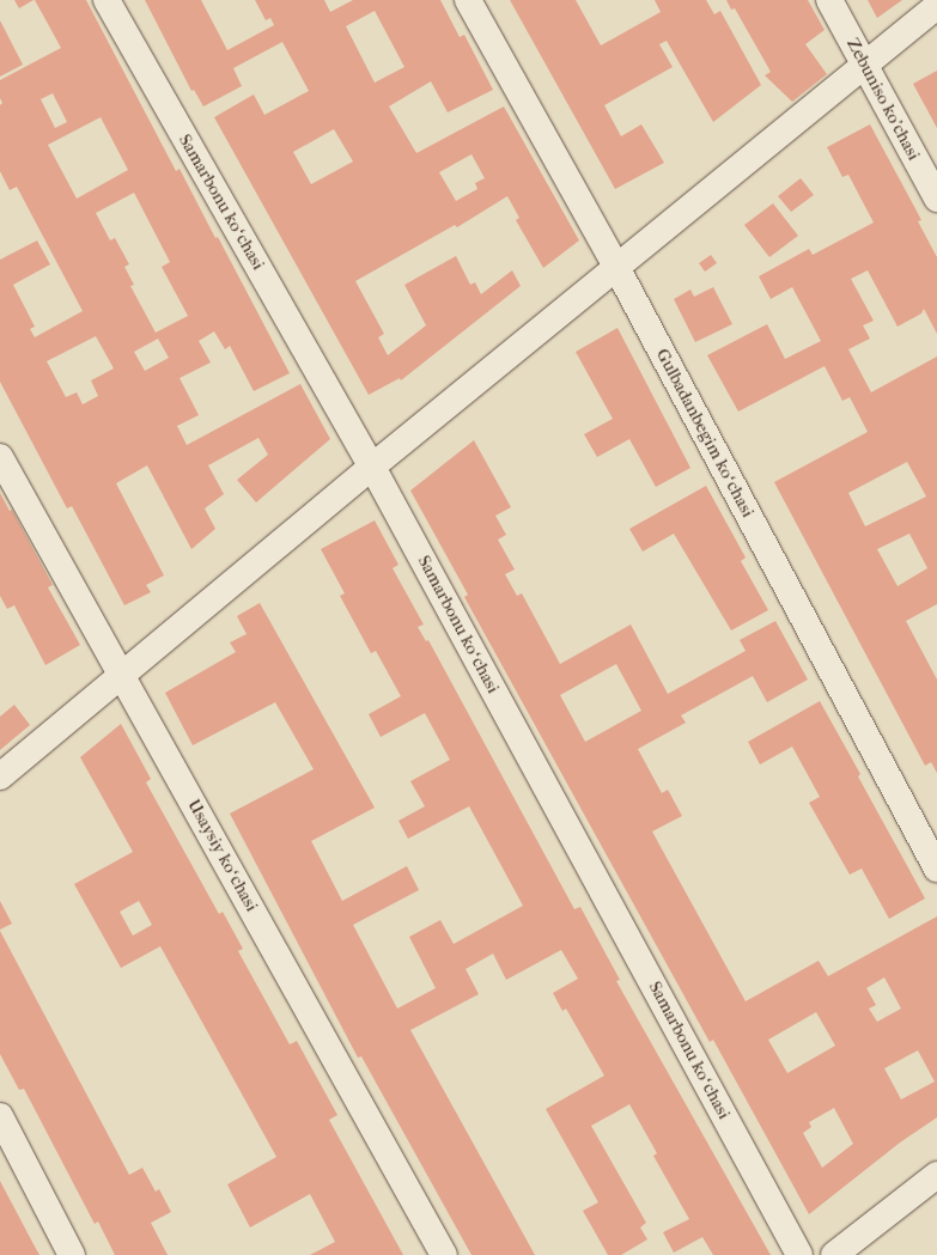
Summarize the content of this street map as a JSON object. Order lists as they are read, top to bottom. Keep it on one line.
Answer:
{"streets":{"street":["Zebuniso ko'chasi","Samarbonu koʻchasi","Gulbadanbegim koʻchasi","Usaysiy koʻchasi"]}}
